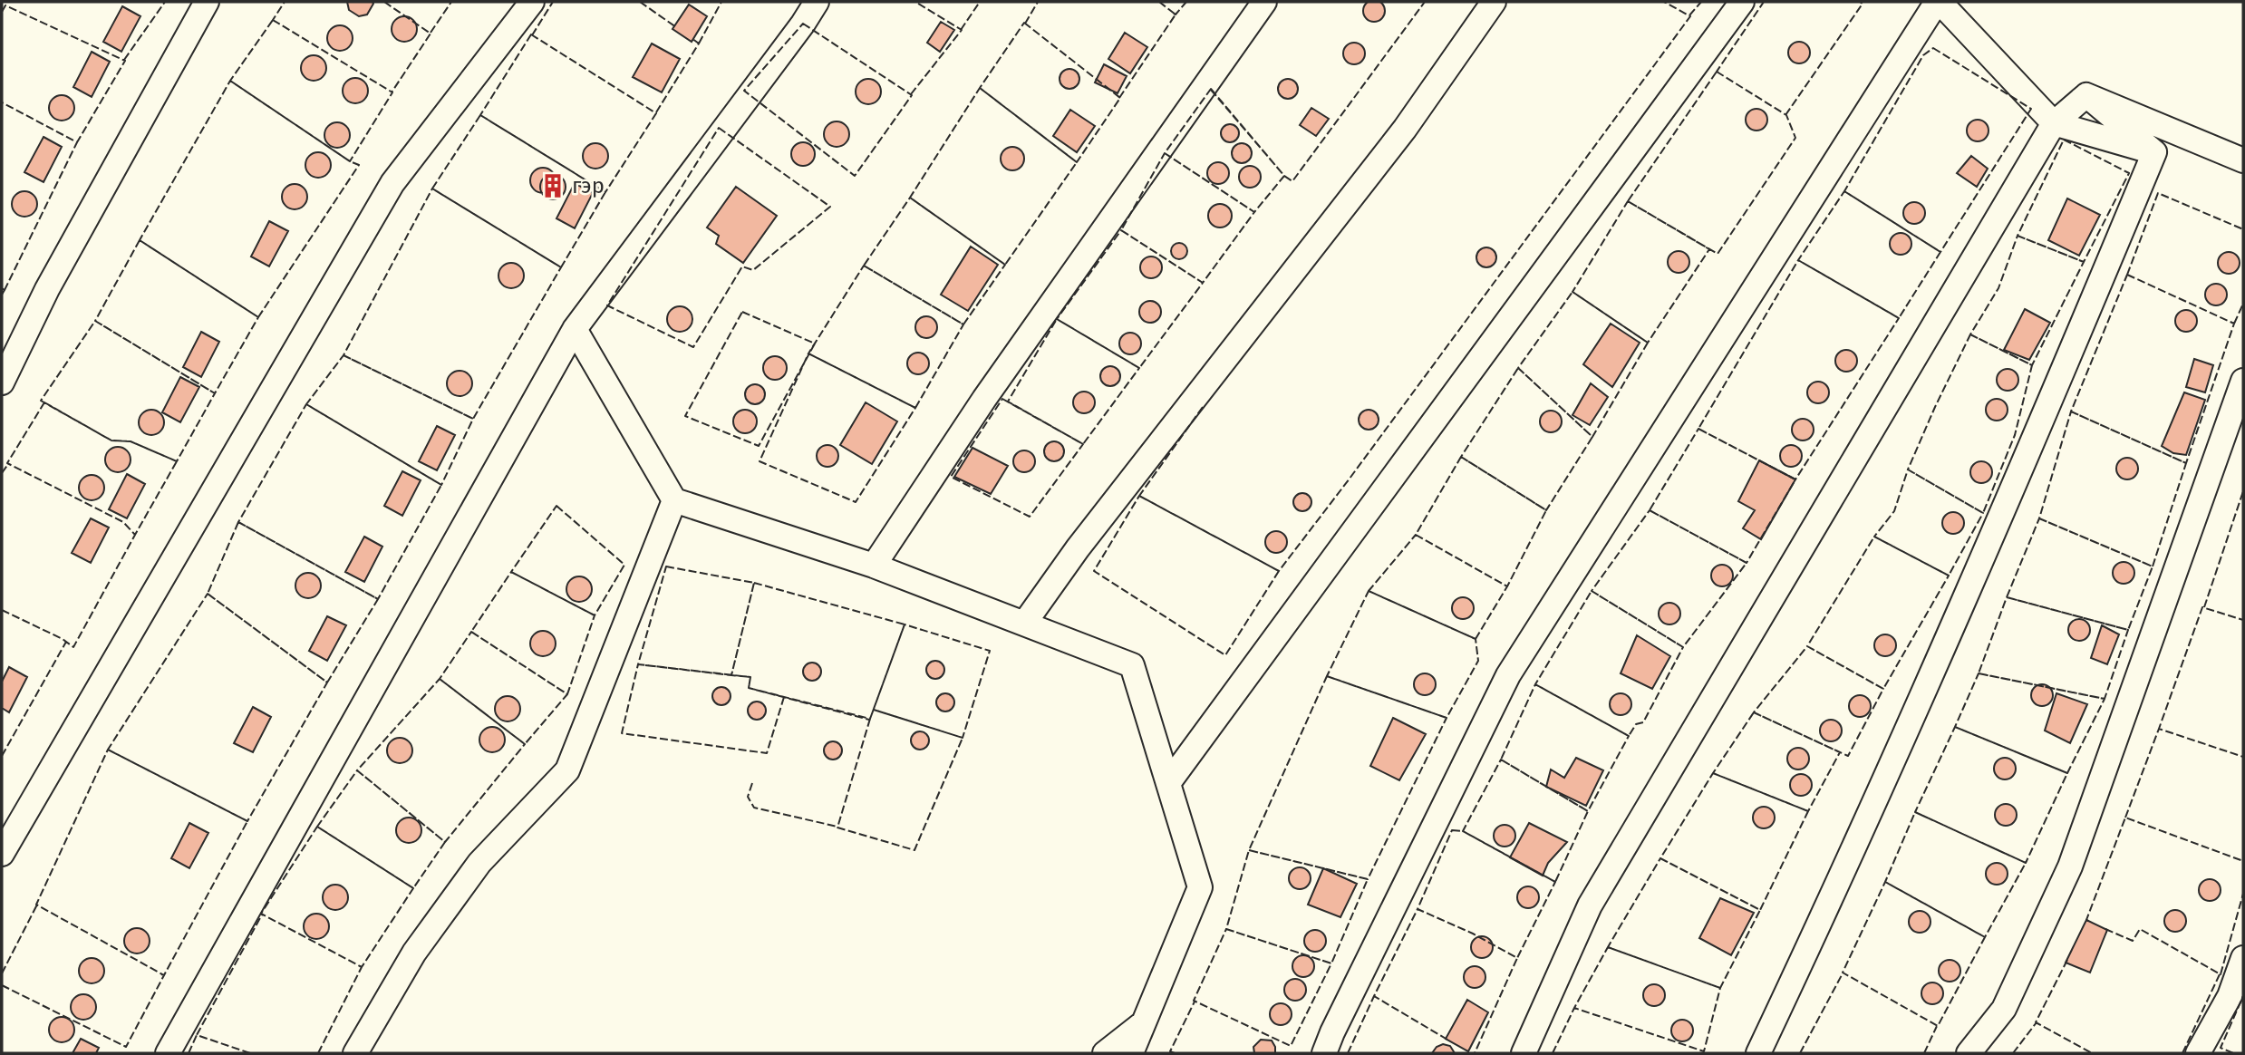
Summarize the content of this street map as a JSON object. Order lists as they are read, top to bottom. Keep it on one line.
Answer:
{"places":{"building":["гэр"]}}
